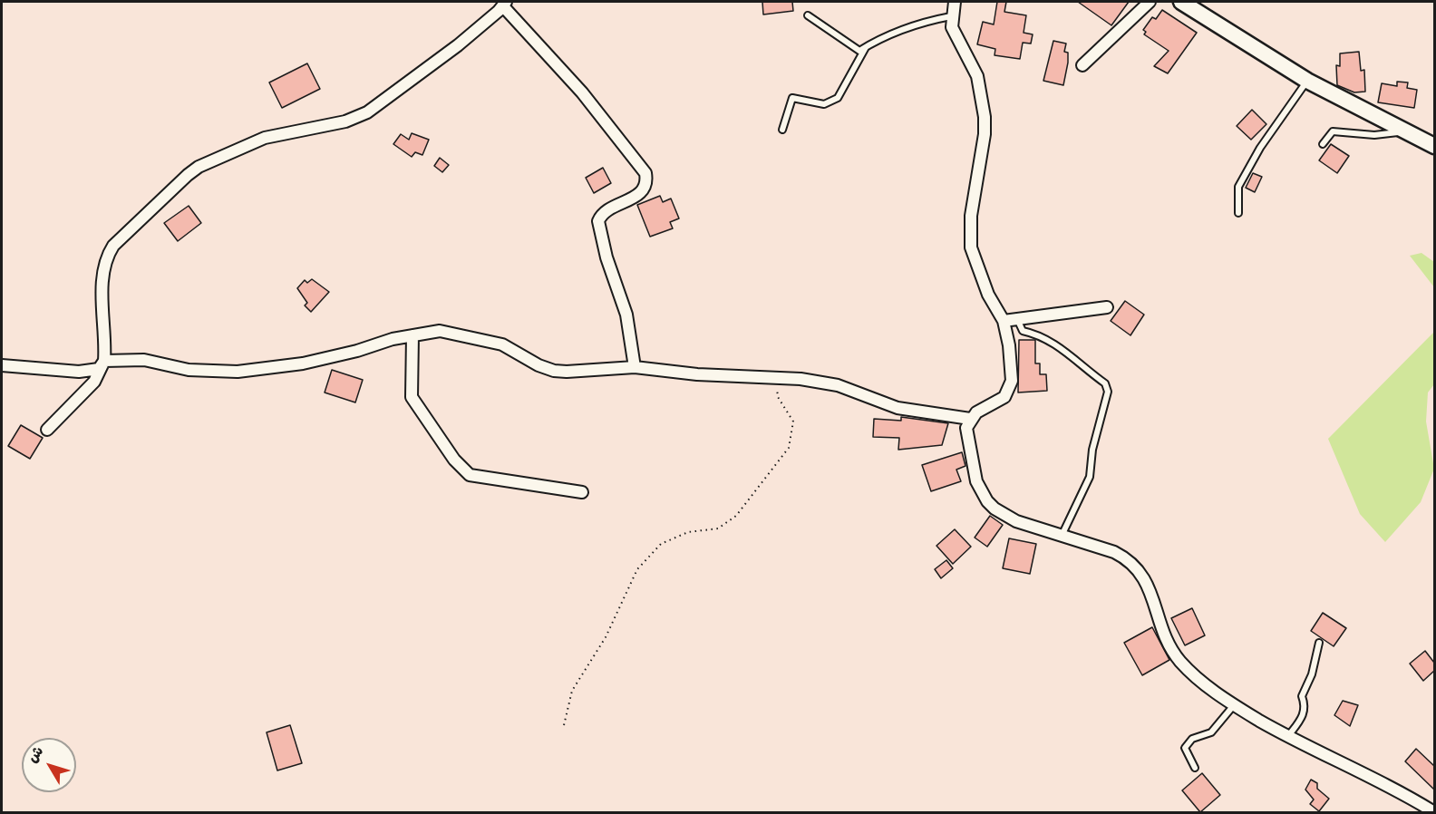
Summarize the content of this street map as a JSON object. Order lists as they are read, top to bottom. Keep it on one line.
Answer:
{"north":"top left"}
